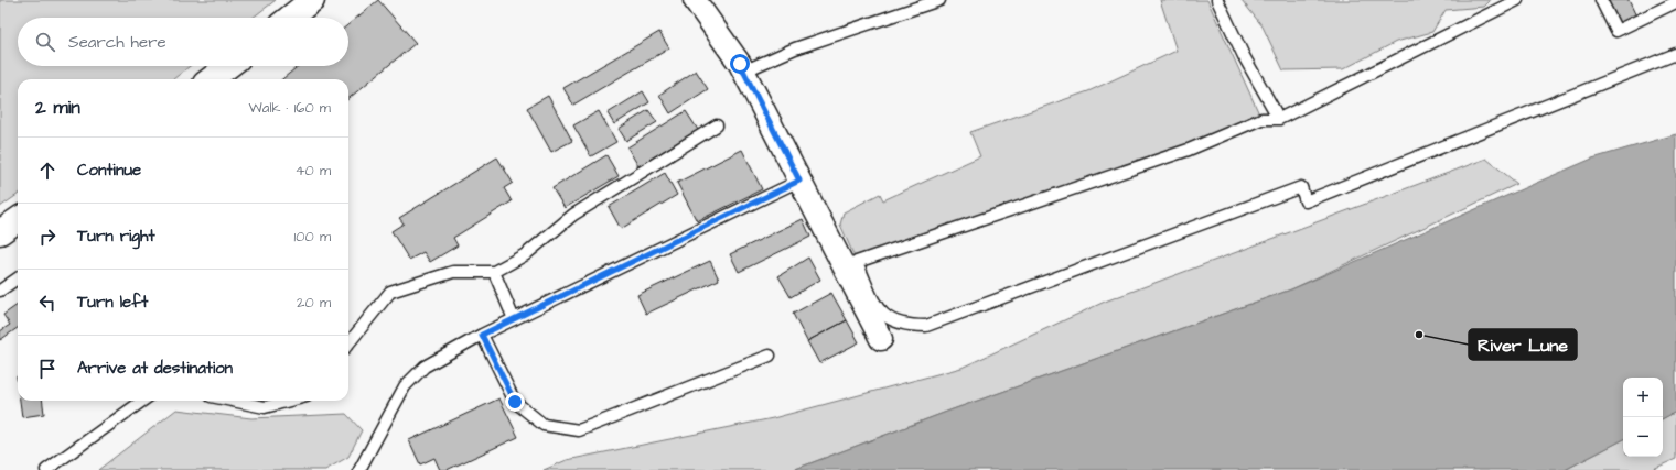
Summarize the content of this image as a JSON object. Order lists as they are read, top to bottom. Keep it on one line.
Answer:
{"places":["River Lune"],"page":{"search":"Search here","heading":["2 min","Walk · 160 m"],"list":[["Continue","40 m"],["Turn right","100 m"],["Turn left","20 m"],"Arrive at destination"],"map_buttons":["+","−"]}}
